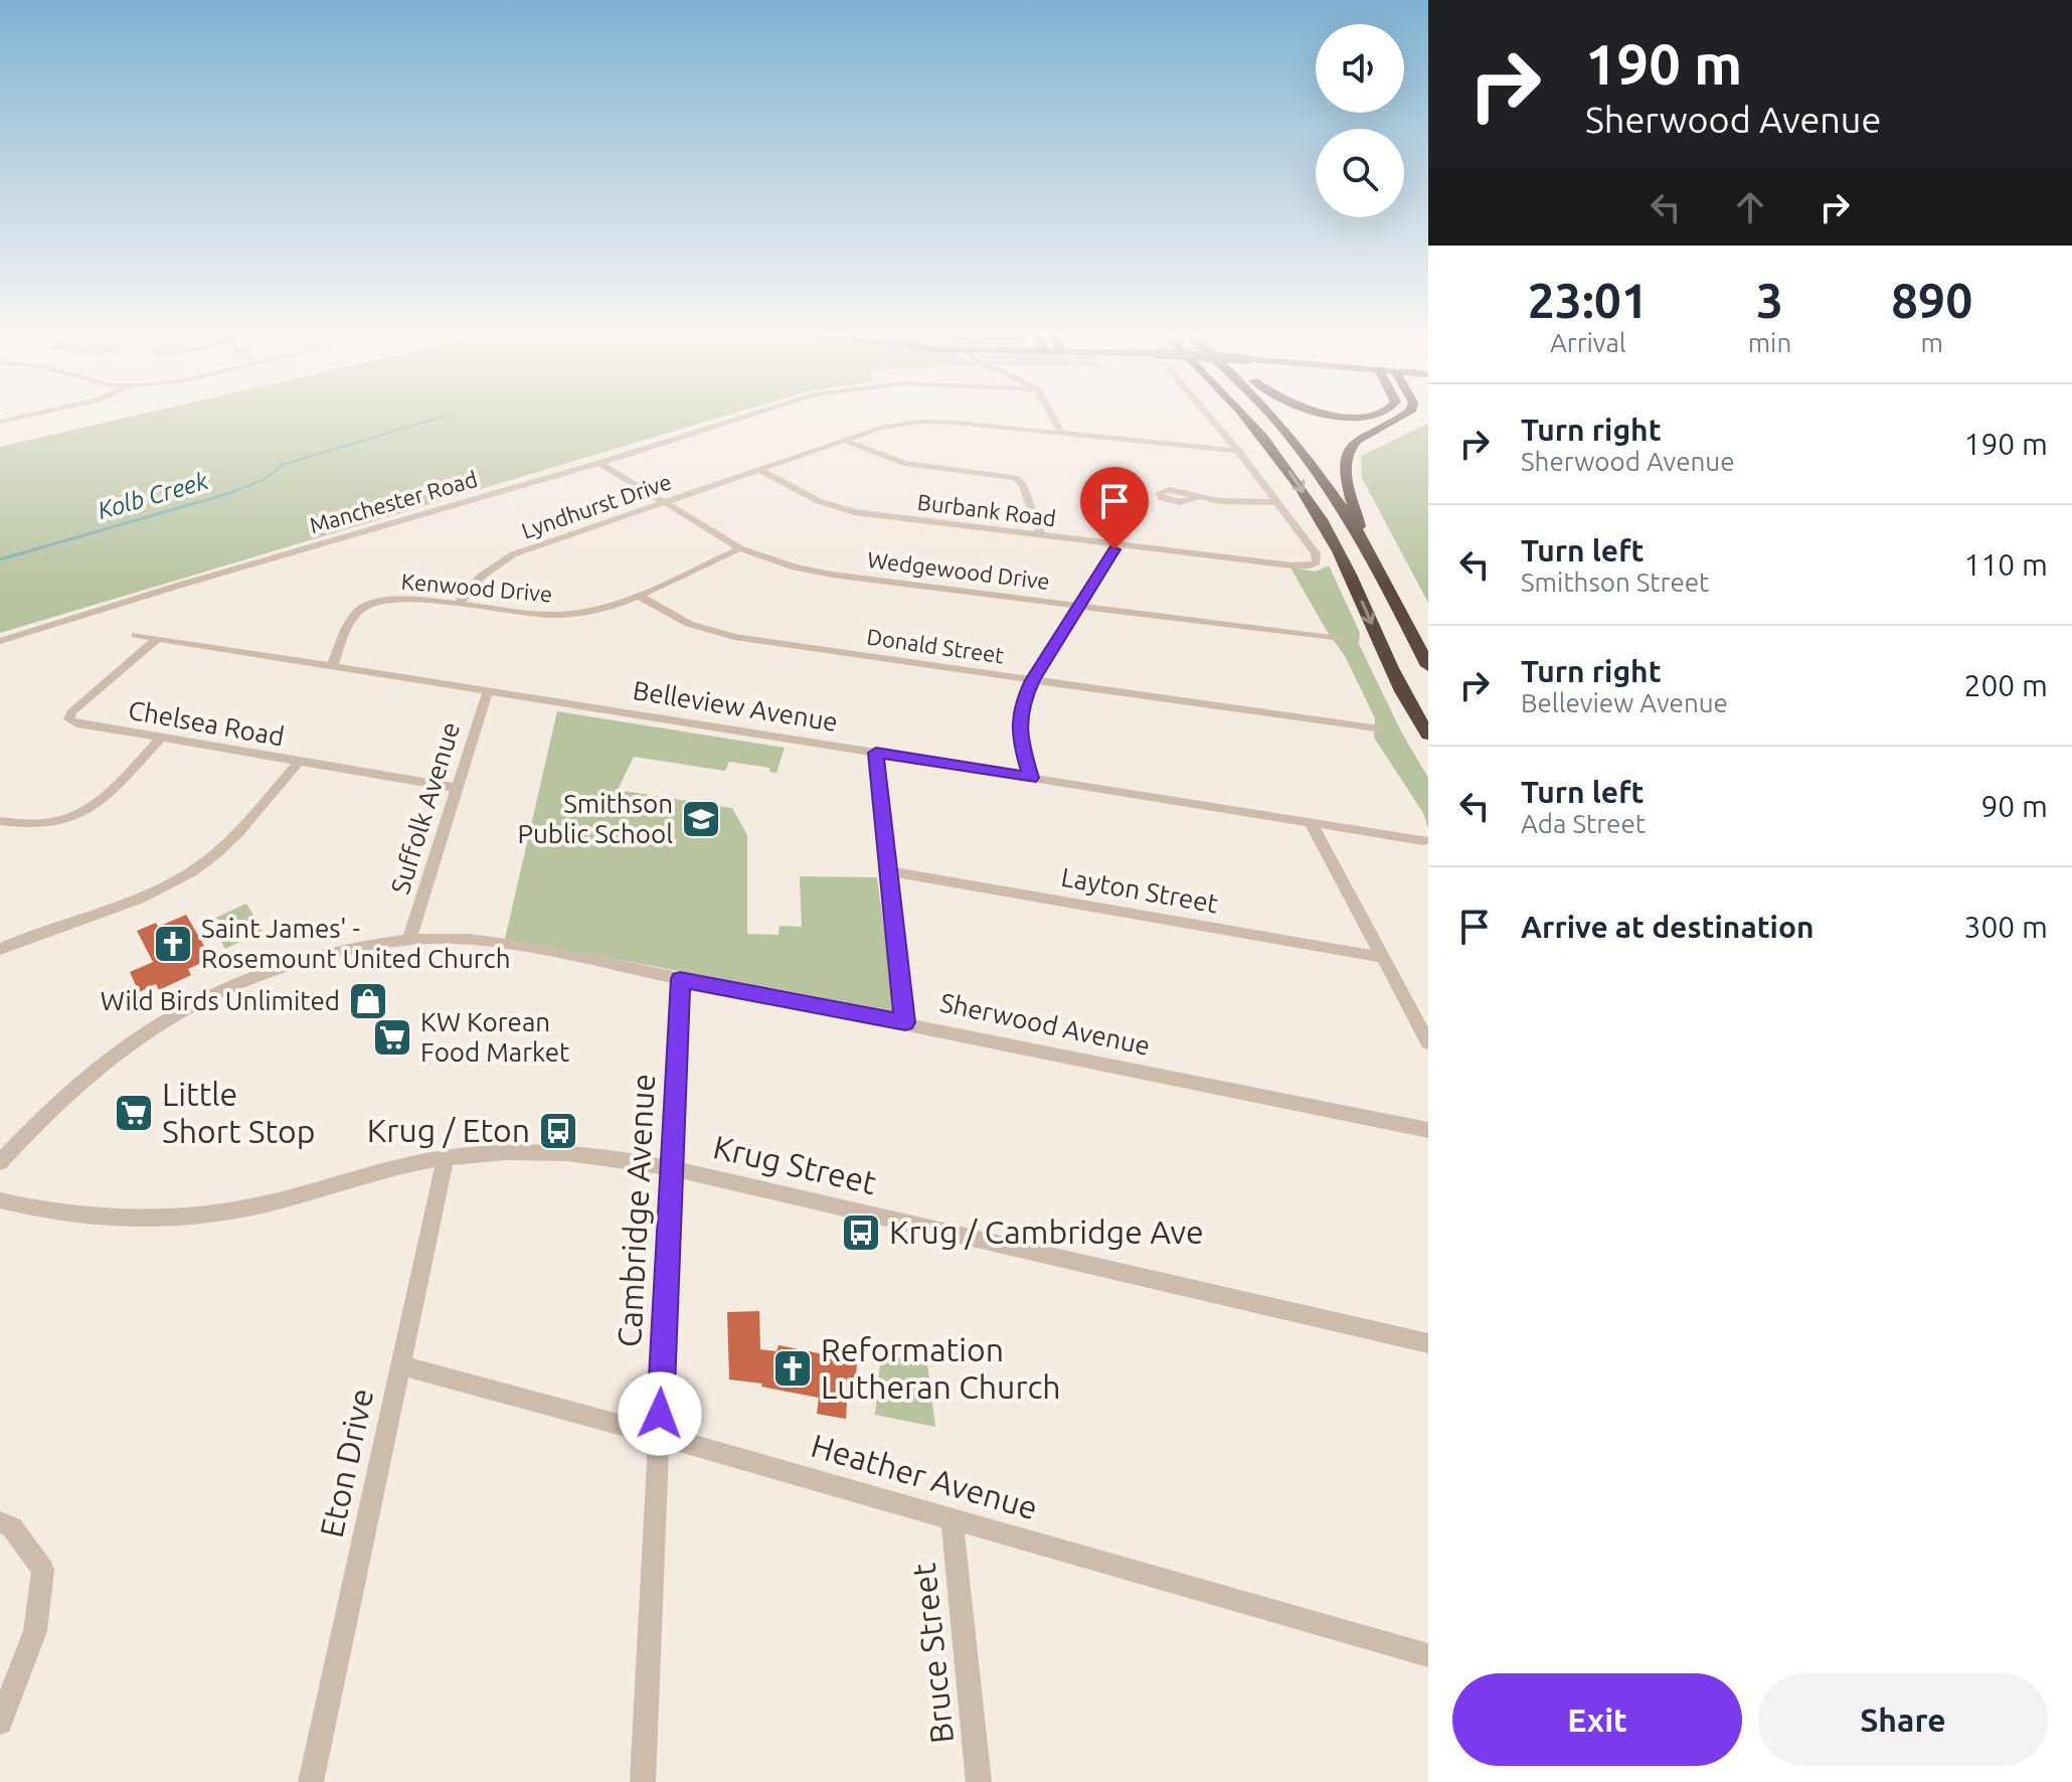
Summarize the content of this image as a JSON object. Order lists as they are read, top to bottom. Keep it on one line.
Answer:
{"streets":{"street":["Manchester Road","Lyndhurst Drive","Burbank Road","Wedgewood Drive","Kenwood Drive","Donald Street","Belleview Avenue","Chelsea Road","Suffolk Avenue","Layton Street","Sherwood Avenue","Krug Street","Cambridge Avenue","Eton Drive","Heather Avenue","Bruce Street"]},"crossings":[["Manchester Road","Wedgewood Drive"],["Lyndhurst Drive","Burbank Road"],["Lyndhurst Drive","Wedgewood Drive"],["Lyndhurst Drive","Kenwood Drive"],["Wedgewood Drive","Kenwood Drive"],["Kenwood Drive","Donald Street"],["Kenwood Drive","Belleview Avenue"],["Belleview Avenue","Chelsea Road"],["Belleview Avenue","Suffolk Avenue"],["Chelsea Road","Suffolk Avenue"],["Suffolk Avenue","Sherwood Avenue"],["Sherwood Avenue","Cambridge Avenue"],["Krug Street","Cambridge Avenue"],["Krug Street","Eton Drive"],["Cambridge Avenue","Heather Avenue"],["Eton Drive","Heather Avenue"],["Heather Avenue","Bruce Street"]],"water":["Kolb Creek"],"places":{"school or university":["Smithson Public School"],"church":["Saint James' - Rosemount United Church","Reformation Lutheran Church"],"shop":["Wild Birds Unlimited"],"supermarket":["KW Korean Food Market","Little Short Stop"],"bus stop":["Krug / Eton","Krug / Cambridge Ave"]},"page":{"turn":["190 m","Sherwood Avenue"],"eta":["23:01","Arrival","3","min","890","m"],"list":[{"name":"Turn right","note":"Sherwood Avenue","value":"190 m"},{"name":"Turn left","note":"Smithson Street","value":"110 m"},{"name":"Turn right","note":"Belleview Avenue","value":"200 m"},{"name":"Turn left","note":"Ada Street","value":"90 m"},{"name":"Arrive at destination","value":"300 m"}],"buttons":["Exit","Share"]}}
